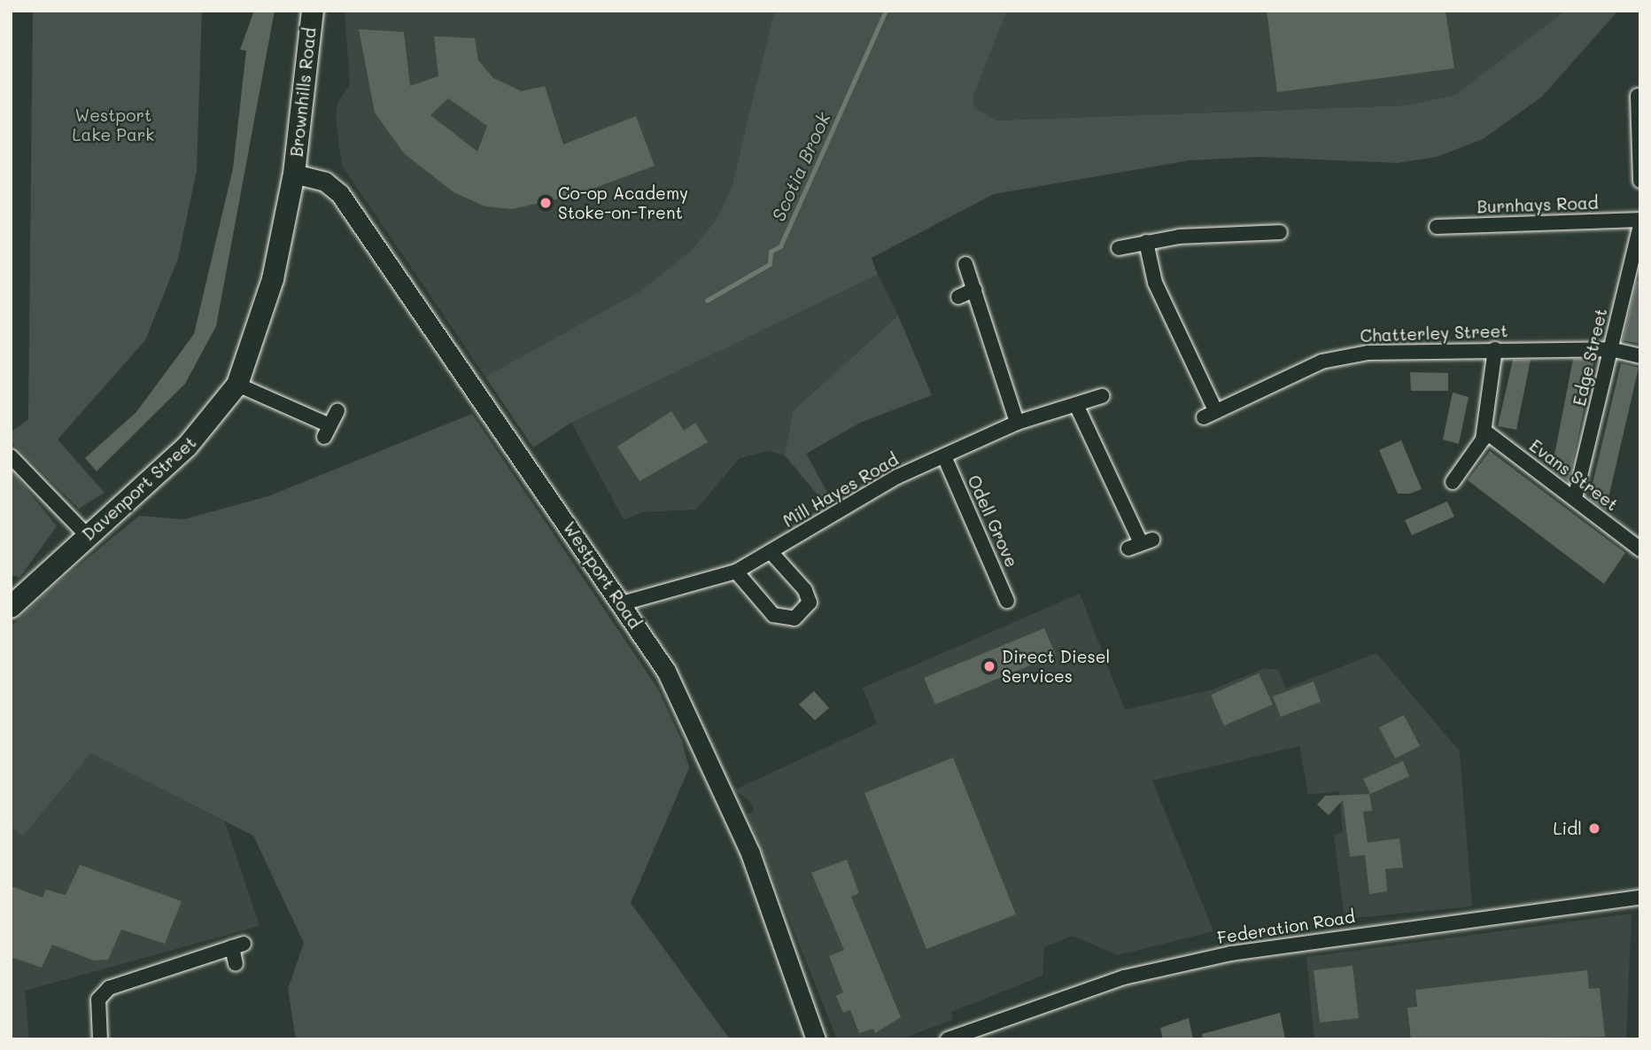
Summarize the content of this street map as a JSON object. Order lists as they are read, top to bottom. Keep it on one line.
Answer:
{"streets":{"main road":["Brownhills Road","Davenport Street"],"street":["Burnhays Road","Chatterley Street","Edge Street","Evans Street","Mill Hayes Road","Odell Grove","Westport Road","Federation Road"]},"crossings":[["Brownhills Road","Davenport Street"],["Brownhills Road","Westport Road"],["Burnhays Road","Edge Street"],["Chatterley Street","Edge Street"],["Edge Street","Evans Street"],["Davenport Street","Westport Road"],["Mill Hayes Road","Odell Grove"],["Mill Hayes Road","Westport Road"]],"water":["Scotia Brook"],"parks":["Westport Lake Park"],"places":["Co-op Academy Stoke-on-Trent","Direct Diesel Services","Lidl"]}
